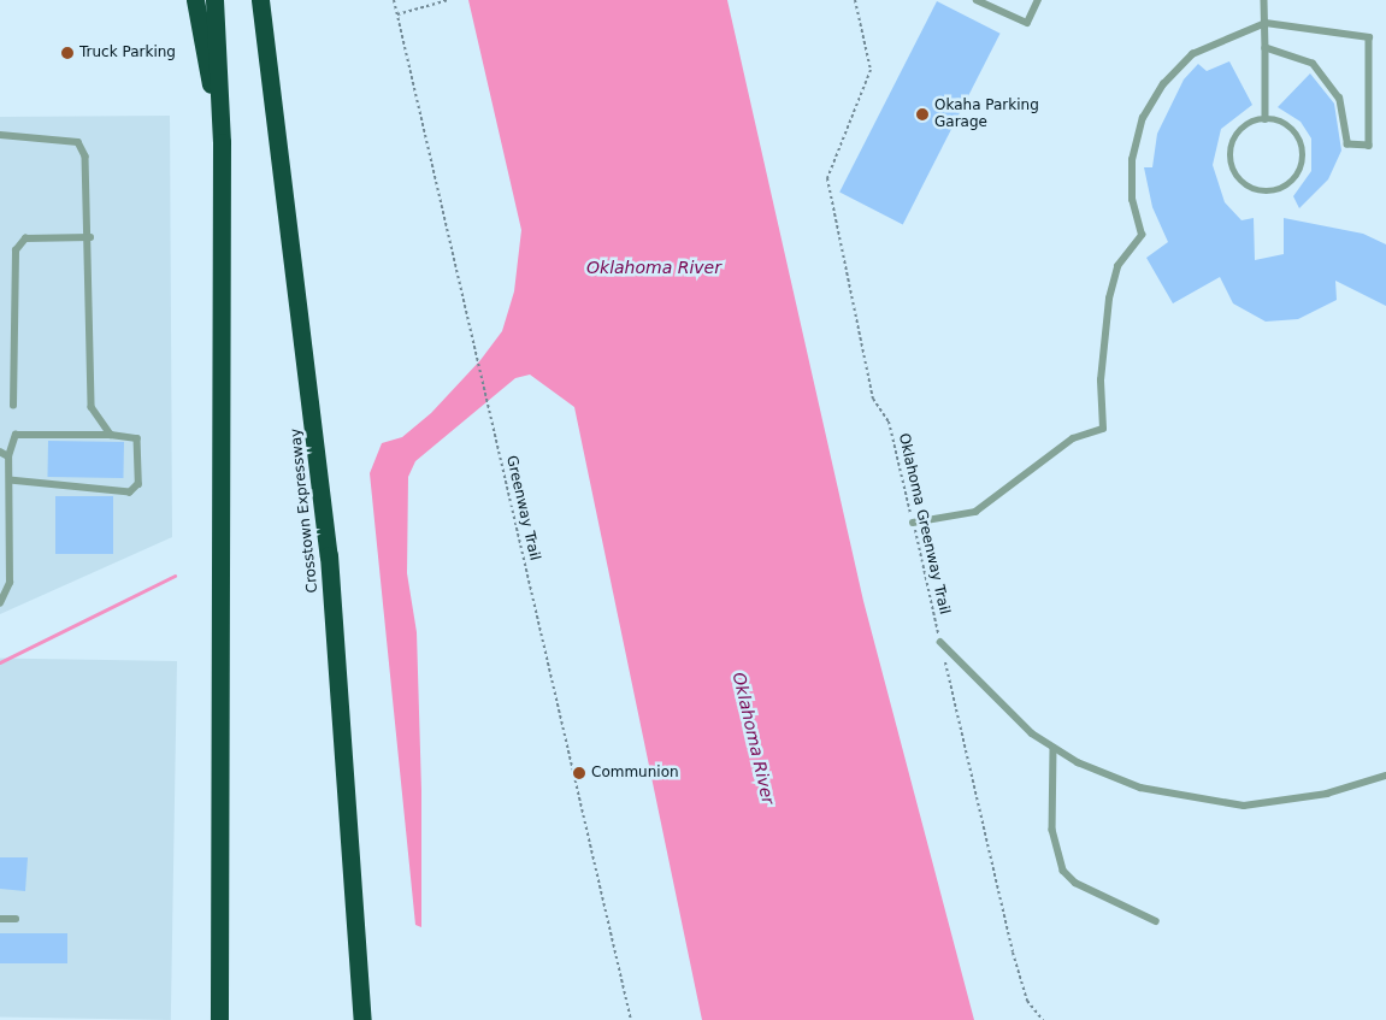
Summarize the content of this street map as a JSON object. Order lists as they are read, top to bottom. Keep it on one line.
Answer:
{"streets":{"highway":["Crosstown Expressway"],"path":["Greenway Trail","Oklahoma Greenway Trail"]},"water":["Oklahoma River"],"places":["Truck Parking","Okaha Parking Garage","Communion"]}
